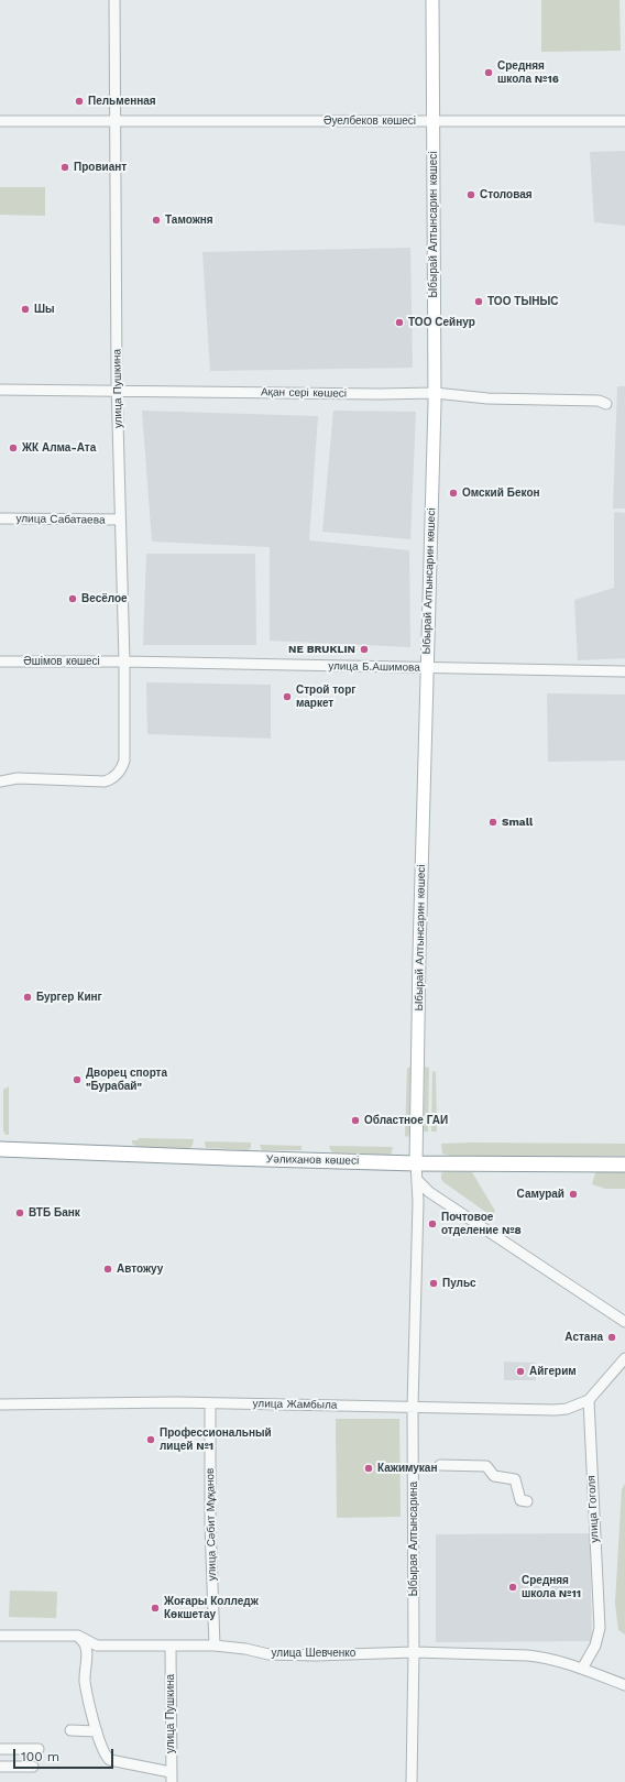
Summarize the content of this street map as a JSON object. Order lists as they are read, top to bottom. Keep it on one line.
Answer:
{"streets":{"highway":["Уәлиханов көшесі"],"main road":["Ыбырай Алтынсарин көшесі"],"street":["Әуелбеков көшесі","улица Пушкина","Ақан сері көшесі","улица Сабатаева","Әшімов көшесі","улица Б.Ашимова","улица Жамбыла","улица Гоголя","улица Сәбит Мұқанов","Ыбырая Алтынсарина","улица Шевченко"]},"crossings":[["Әуелбеков көшесі","Ыбырай Алтынсарин көшесі"],["Әуелбеков көшесі","улица Пушкина"],["Ыбырай Алтынсарин көшесі","Ақан сері көшесі"],["Ыбырай Алтынсарин көшесі","улица Б.Ашимова"],["Ыбырай Алтынсарин көшесі","Уәлиханов көшесі"],["Ыбырай Алтынсарин көшесі","Ыбырая Алтынсарина"],["улица Пушкина","Ақан сері көшесі"],["улица Пушкина","улица Сабатаева"],["улица Пушкина","Әшімов көшесі"],["улица Пушкина","улица Б.Ашимова"],["улица Пушкина","улица Шевченко"],["Әшімов көшесі","улица Б.Ашимова"],["Уәлиханов көшесі","Ыбырая Алтынсарина"],["улица Жамбыла","улица Гоголя"],["улица Жамбыла","улица Сәбит Мұқанов"],["улица Жамбыла","Ыбырая Алтынсарина"],["улица Гоголя","улица Шевченко"],["улица Сәбит Мұқанов","улица Шевченко"],["Ыбырая Алтынсарина","улица Шевченко"]],"places":["Средняя школа №16","Пельменная","Провиант","Столовая","Таможня","ТОО ТЫНЫС","Шы","ТОО Сейнур","ЖК Алма-Ата","Омский Бекон","Весёлое","NE BRUKLIN","Строй торг маркет","Small","Бургер Кинг","Дворец спорта \"Бурабай\"","Областное ГАИ","Самурай","ВТБ Банк","Почтовое отделение №8","Автожуу","Пульс","Астана","Айгерим","Профессиональный лицей №1","Кажимукан","Средняя школа №11","Жоғары Колледж Көкшетау"],"scale_bar":"100 m"}
